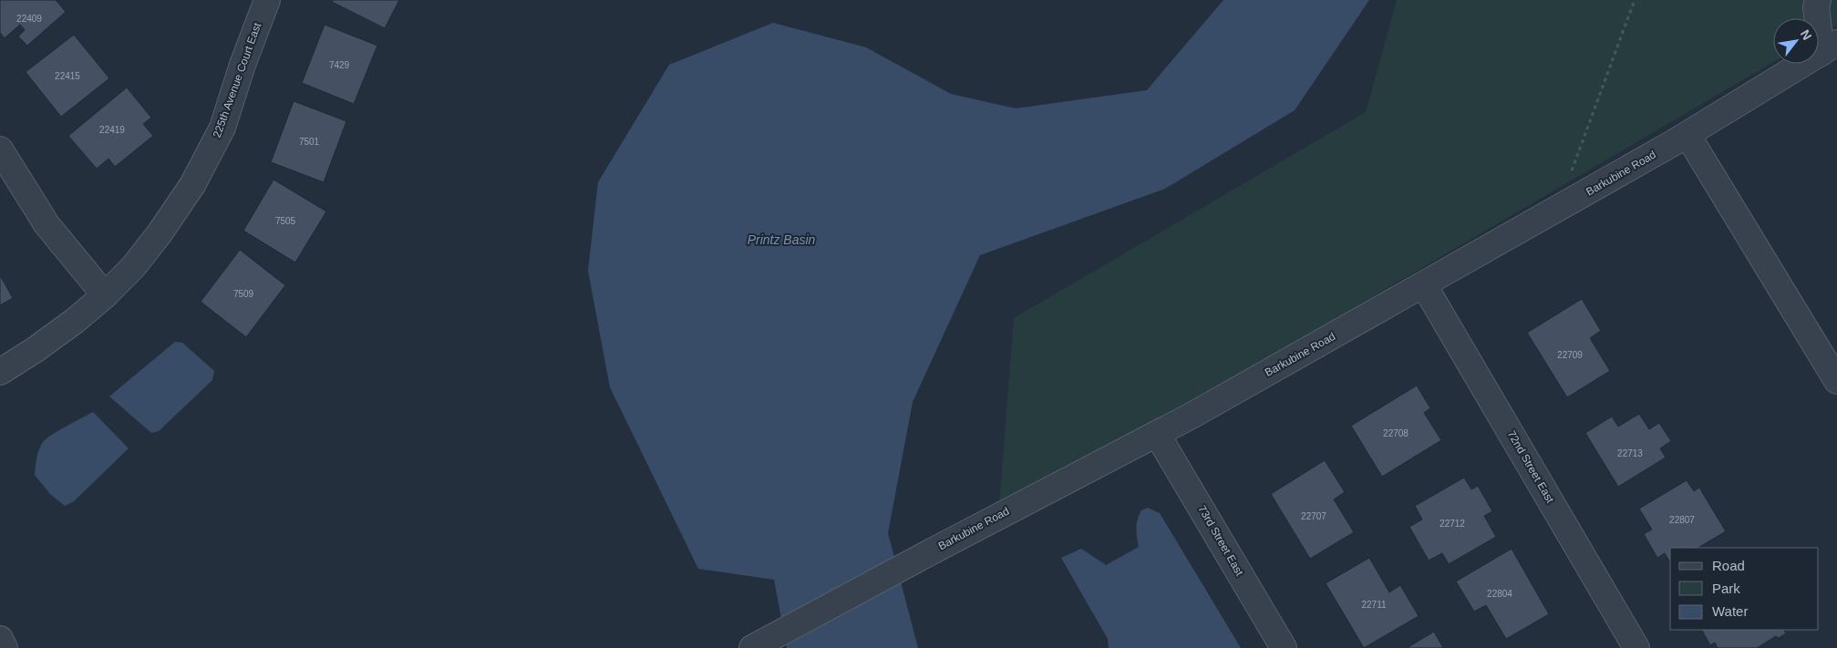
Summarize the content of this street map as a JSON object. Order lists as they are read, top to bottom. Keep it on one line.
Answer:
{"streets":{"street":["225th Avenue Court East","Barkubine Road","72nd Street East","73rd Street East"]},"crossings":[["Barkubine Road","72nd Street East"],["Barkubine Road","73rd Street East"]],"water":["Printz Basin"],"house_numbers":["22409","7429","22415","22419","7501","7505","7509","22709","22708","22713","22707","22807","22712","22804","22711"],"legend":["Road","Park","Water"],"north":"top right"}
